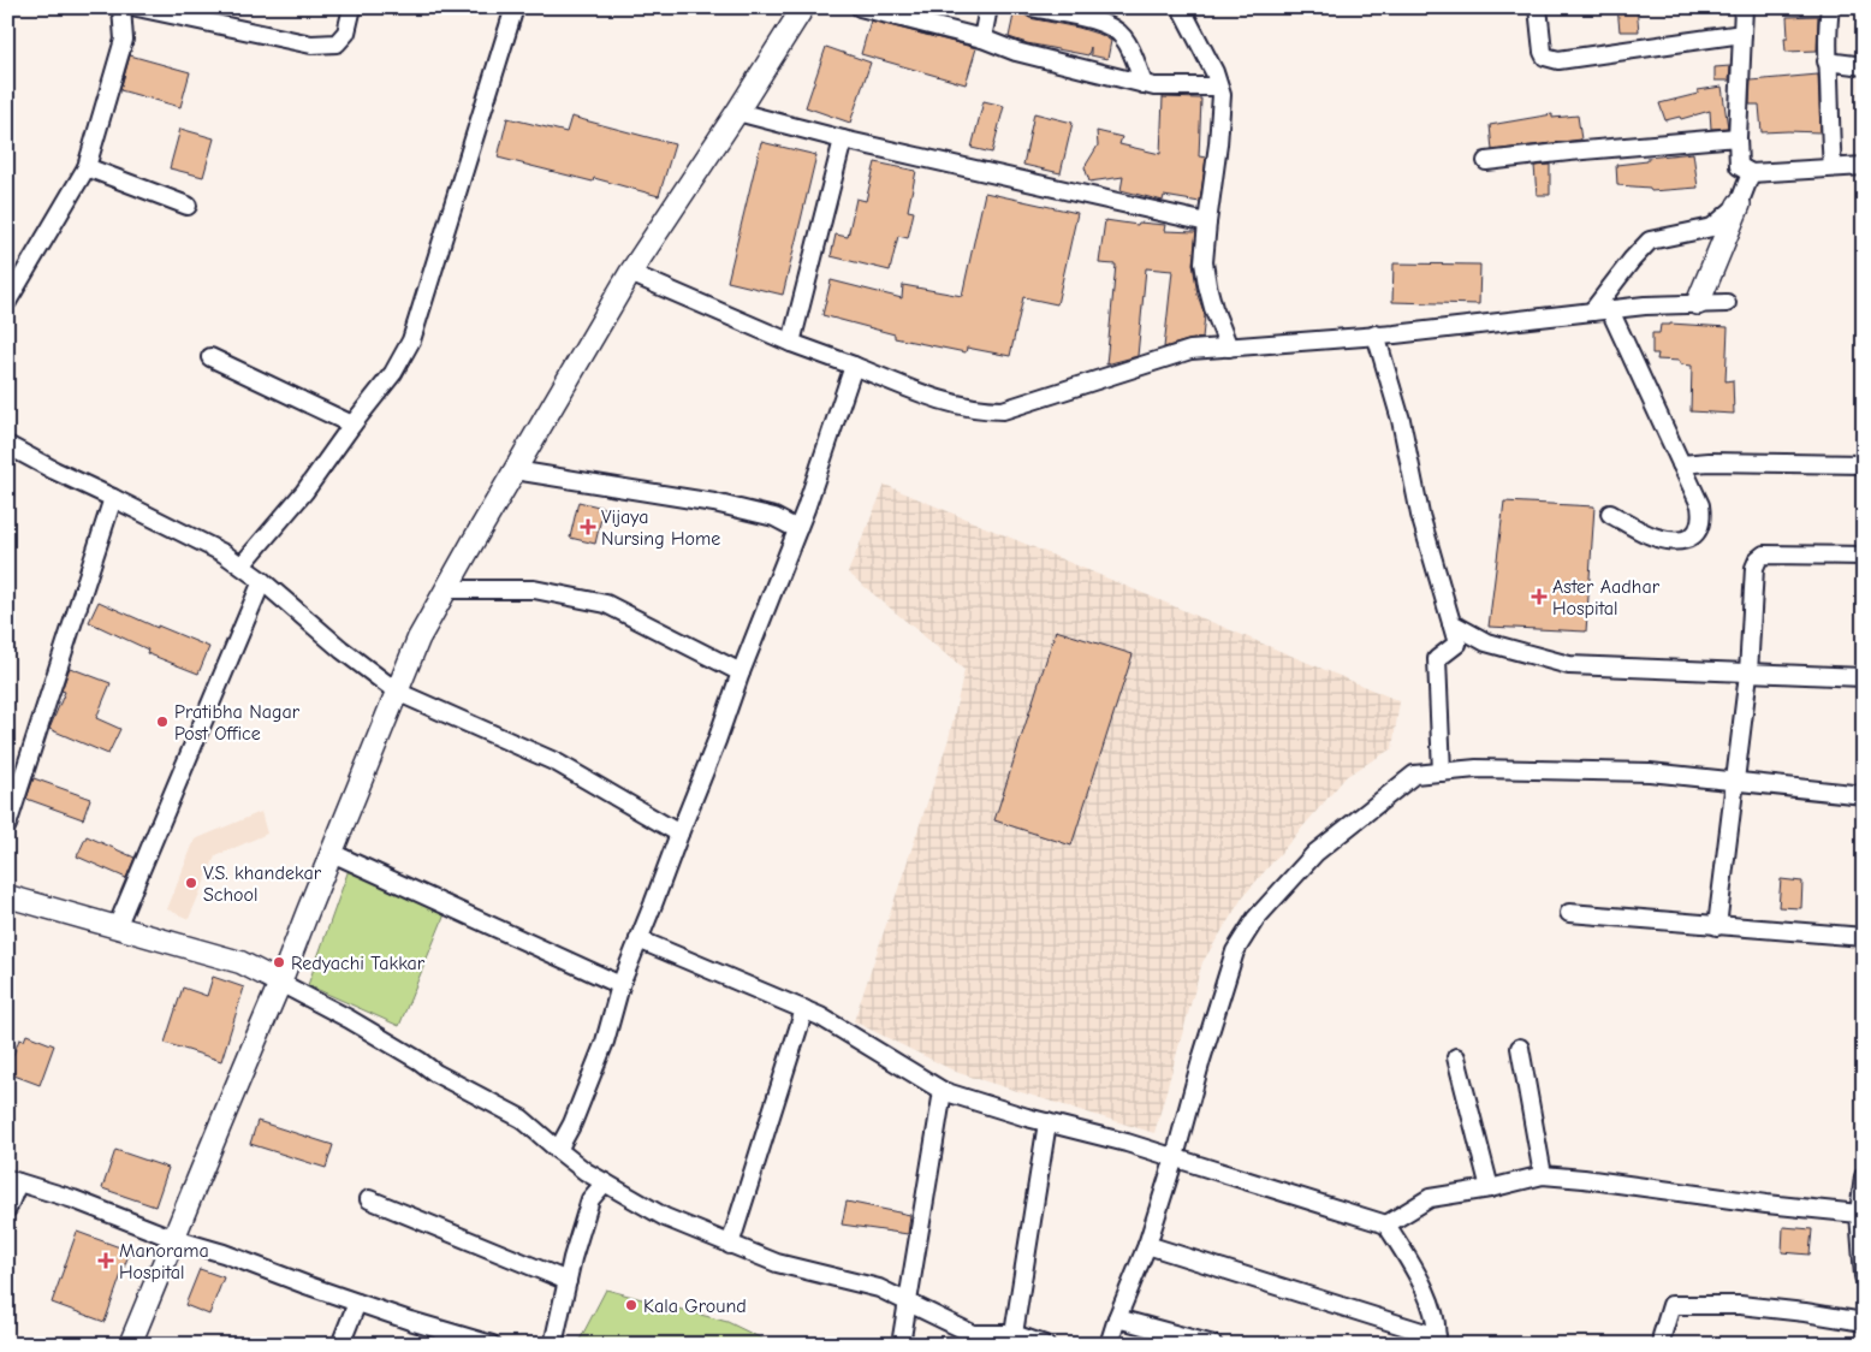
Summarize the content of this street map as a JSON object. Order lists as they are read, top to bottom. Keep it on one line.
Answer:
{"places":{"health":["Vijaya Nursing Home","Aster Aadhar Hospital","Manorama Hospital"],"other":["Pratibha Nagar Post Office","V.S. khandekar School","Redyachi Takkar","Kala Ground"]}}
